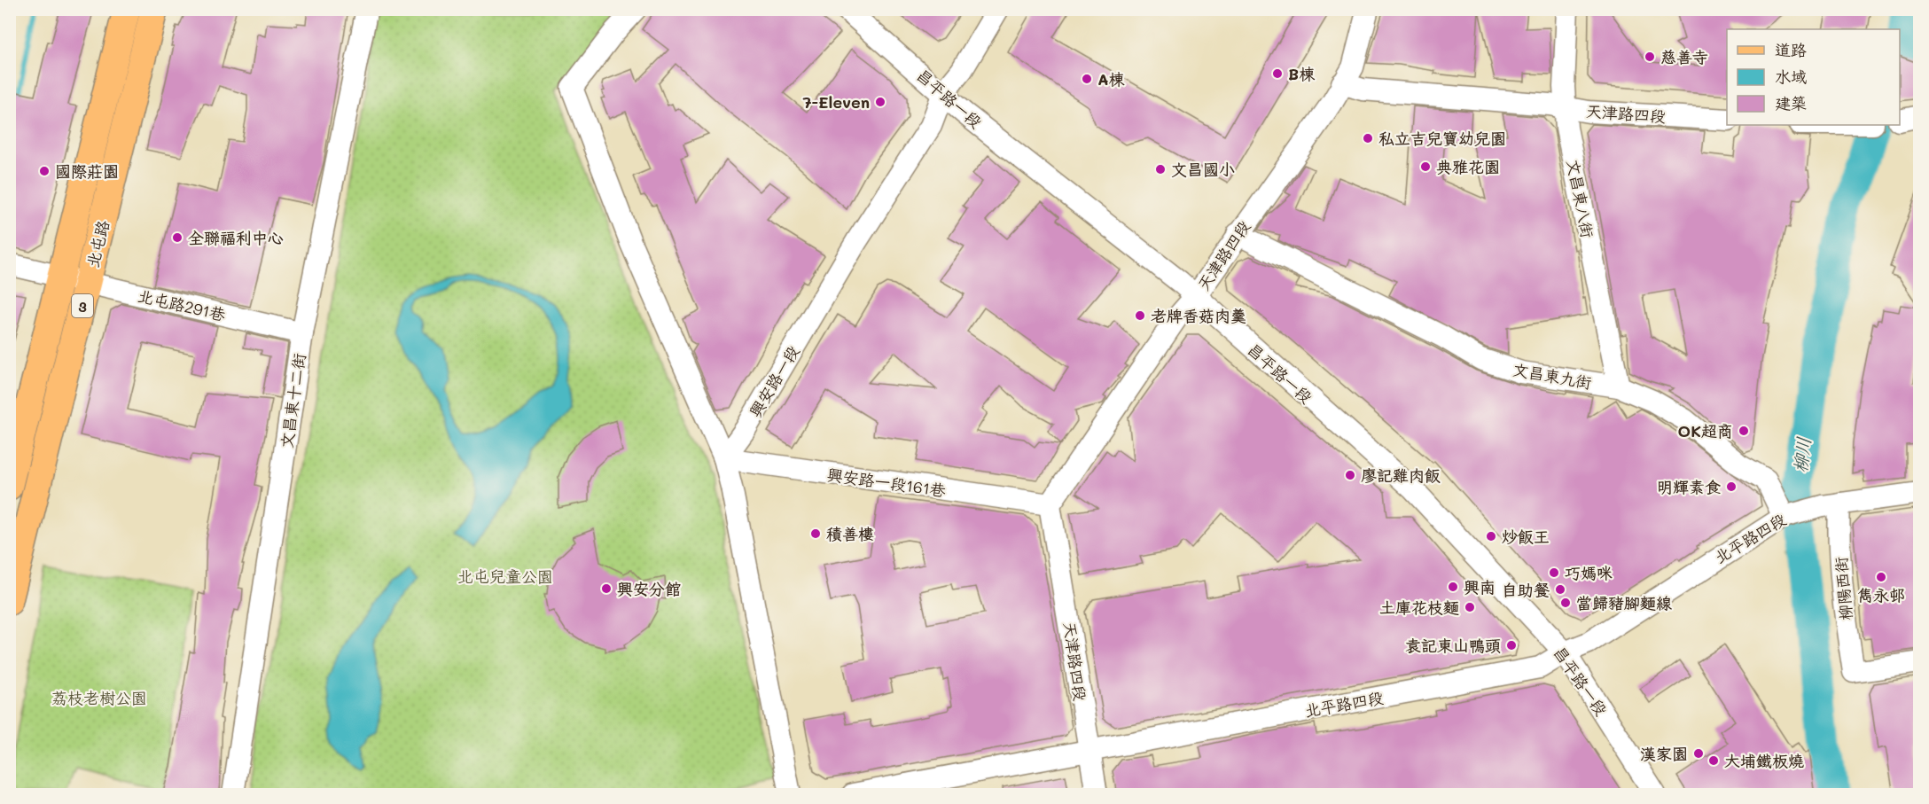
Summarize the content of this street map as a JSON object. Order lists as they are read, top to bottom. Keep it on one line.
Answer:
{"streets":{"main road":["北屯路","3"],"street":["昌平路一段","天津路四段","文昌東八街","北屯路291巷","文昌東九街","興安路一段","文昌東十二街","興安路一段161巷","北平路四段","柳陽西街"]},"crossings":[["昌平路一段","天津路四段"],["昌平路一段","興安路一段"],["昌平路一段","北平路四段"],["天津路四段","文昌東八街"],["天津路四段","文昌東九街"],["天津路四段","興安路一段161巷"],["天津路四段","北平路四段"],["文昌東八街","文昌東九街"],["北屯路","北屯路291巷"],["北屯路291巷","文昌東十二街"],["文昌東九街","北平路四段"],["興安路一段","興安路一段161巷"]],"water":["柳川"],"parks":["北屯兒童公園","荔枝老樹公園"],"places":["慈善寺","B棟","A棟","7-Eleven","私立吉兒寶幼兒園","典雅花園","文昌國小","國際莊園","全聯福利中心","老牌香菇肉羹","OK超商","廖記雞肉飯","明輝素食","積善樓","炒飯王","巧媽咪","雋永邨","興南","興安分館","自助餐","當歸豬腳麵線","土庫花枝麵","袁記東山鴨頭","漢家園","大埔鐵板燒"],"legend":["道路","水域","建築"]}
